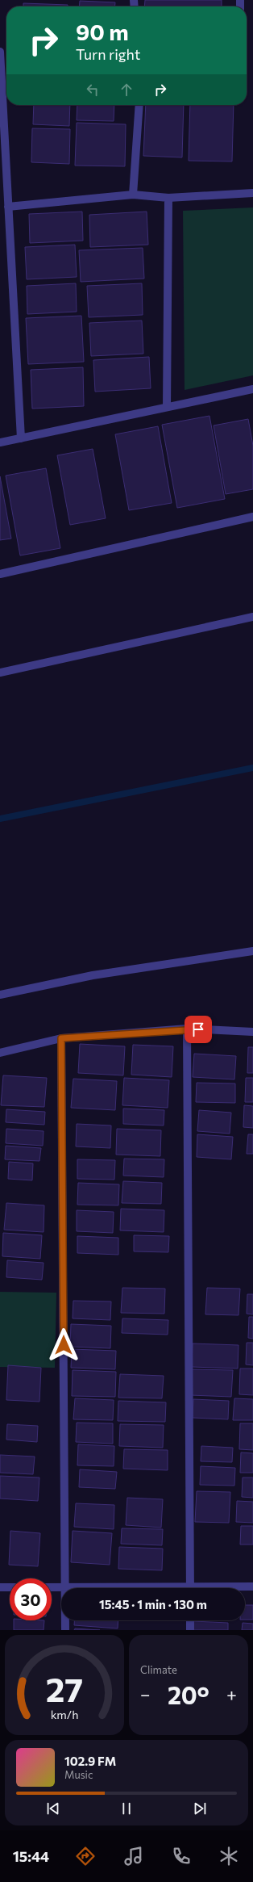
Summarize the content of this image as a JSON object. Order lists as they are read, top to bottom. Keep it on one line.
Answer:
{"page":{"turn":["90 m","Turn right"],"limit":"30","trip":"15:45 · 1 min · 130 m","tile":"Climate","heat":["−","20°","+"],"song":["102.9 FM","Music"],"tabs":"15:44","gauge":["27","km/h"]}}
